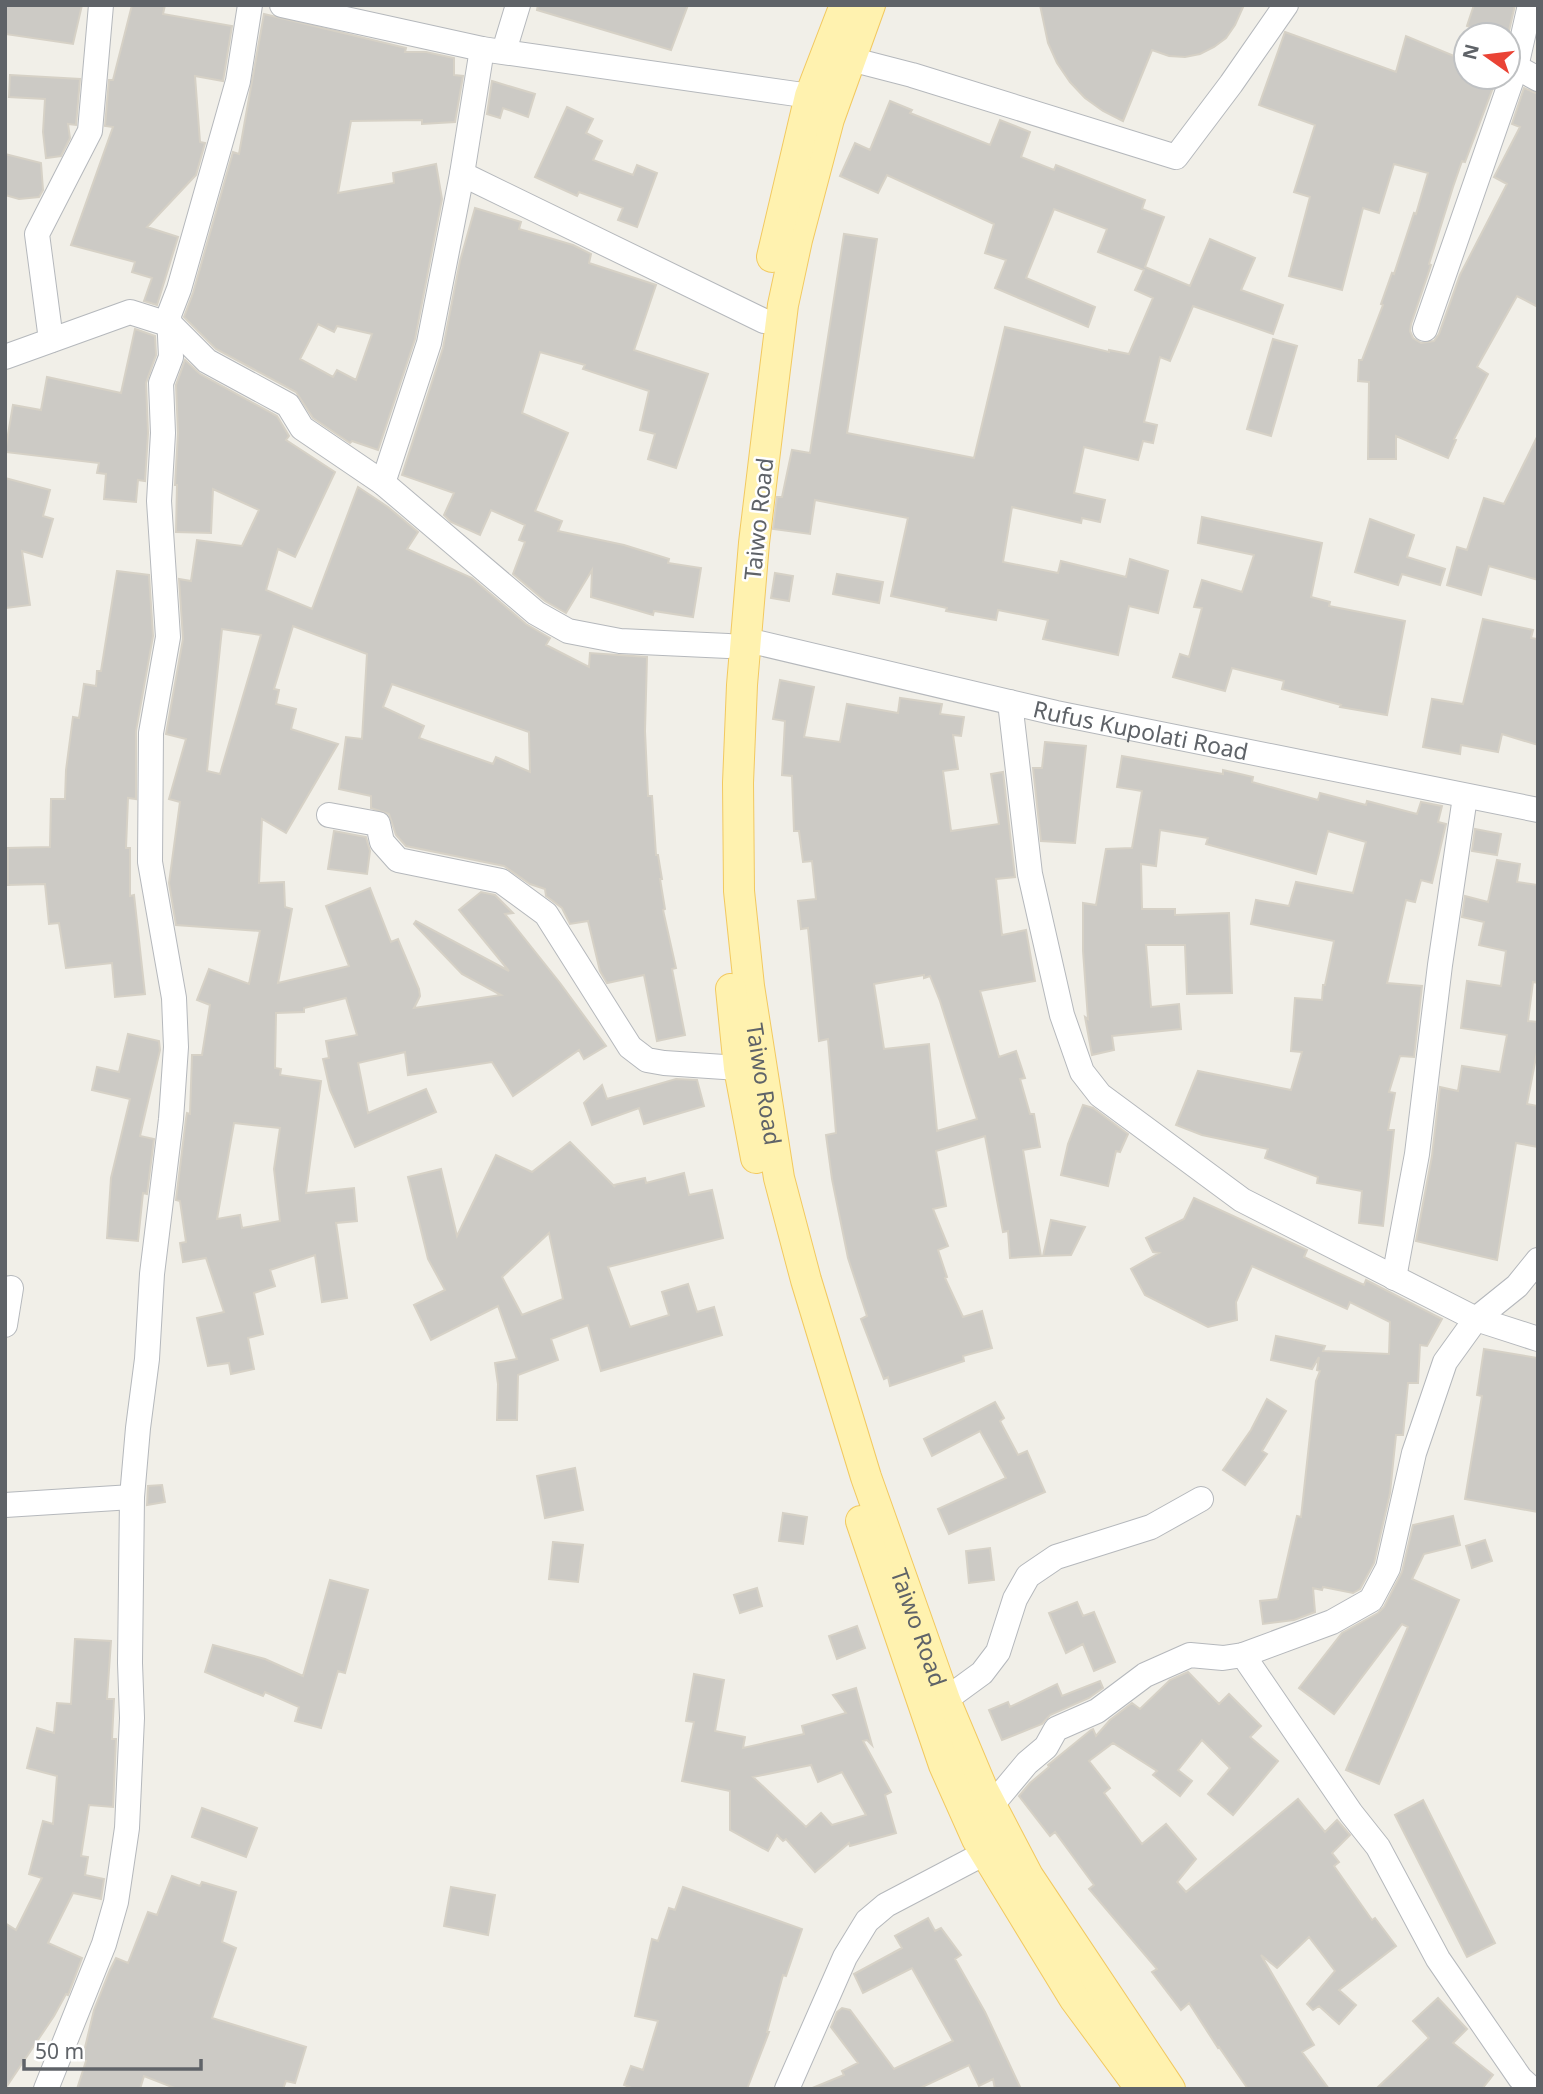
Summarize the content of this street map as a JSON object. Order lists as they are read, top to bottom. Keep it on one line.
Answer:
{"streets":{"main road":["Taiwo Road"],"street":["Rufus Kupolati Road"]},"crossings":[["Taiwo Road","Rufus Kupolati Road"]],"scale_bar":"50 m","north":"left"}
